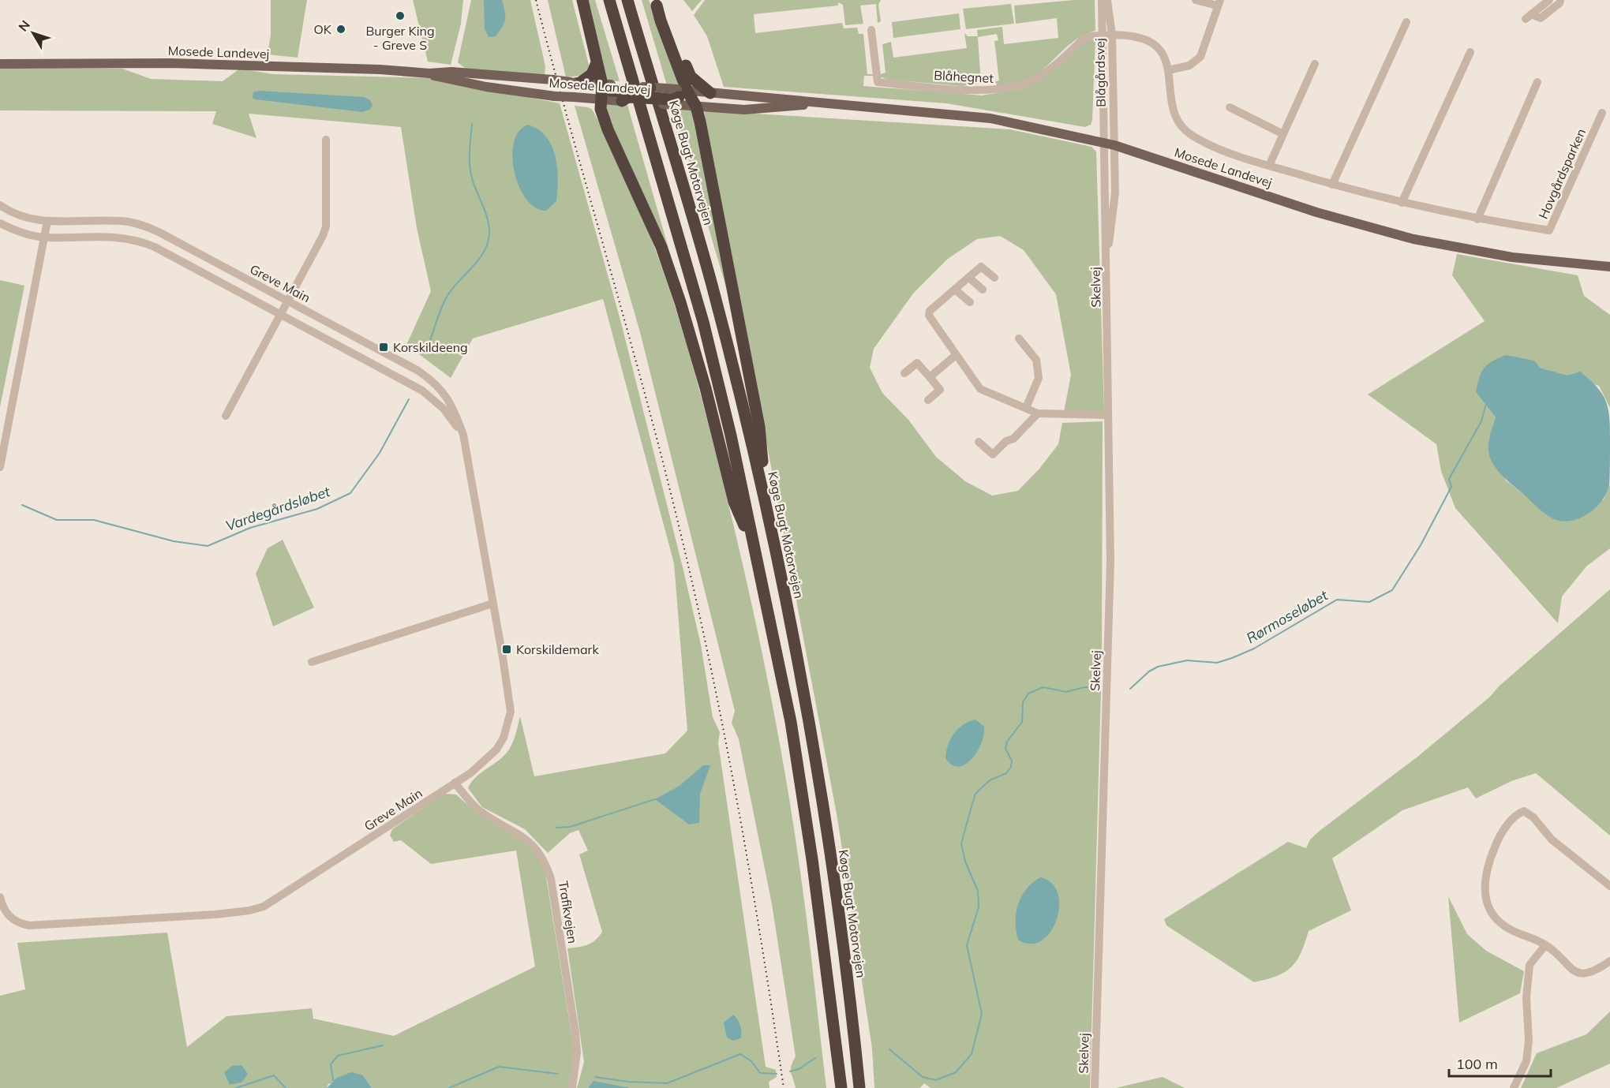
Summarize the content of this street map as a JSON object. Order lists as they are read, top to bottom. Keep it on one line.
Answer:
{"streets":{"highway":["Køge Bugt Motorvejen"],"main road":["Mosede Landevej"],"street":["Blågårdsvej","Blåhegnet","Hovgårdsparken","Greve Main","Skelvej","Trafikvejen"]},"crossings":[["Mosede Landevej","Blågårdsvej"],["Mosede Landevej","Skelvej"],["Blågårdsvej","Blåhegnet"],["Blågårdsvej","Hovgårdsparken"],["Blågårdsvej","Skelvej"],["Blåhegnet","Hovgårdsparken"],["Greve Main","Trafikvejen"]],"water":["Vardegårdsløbet","Rørmoseløbet"],"places":{"other":["Burger King - Greve S","OK"],"transit":["Korskildeeng","Korskildemark"]},"scale_bar":"100 m","north":"top left"}
